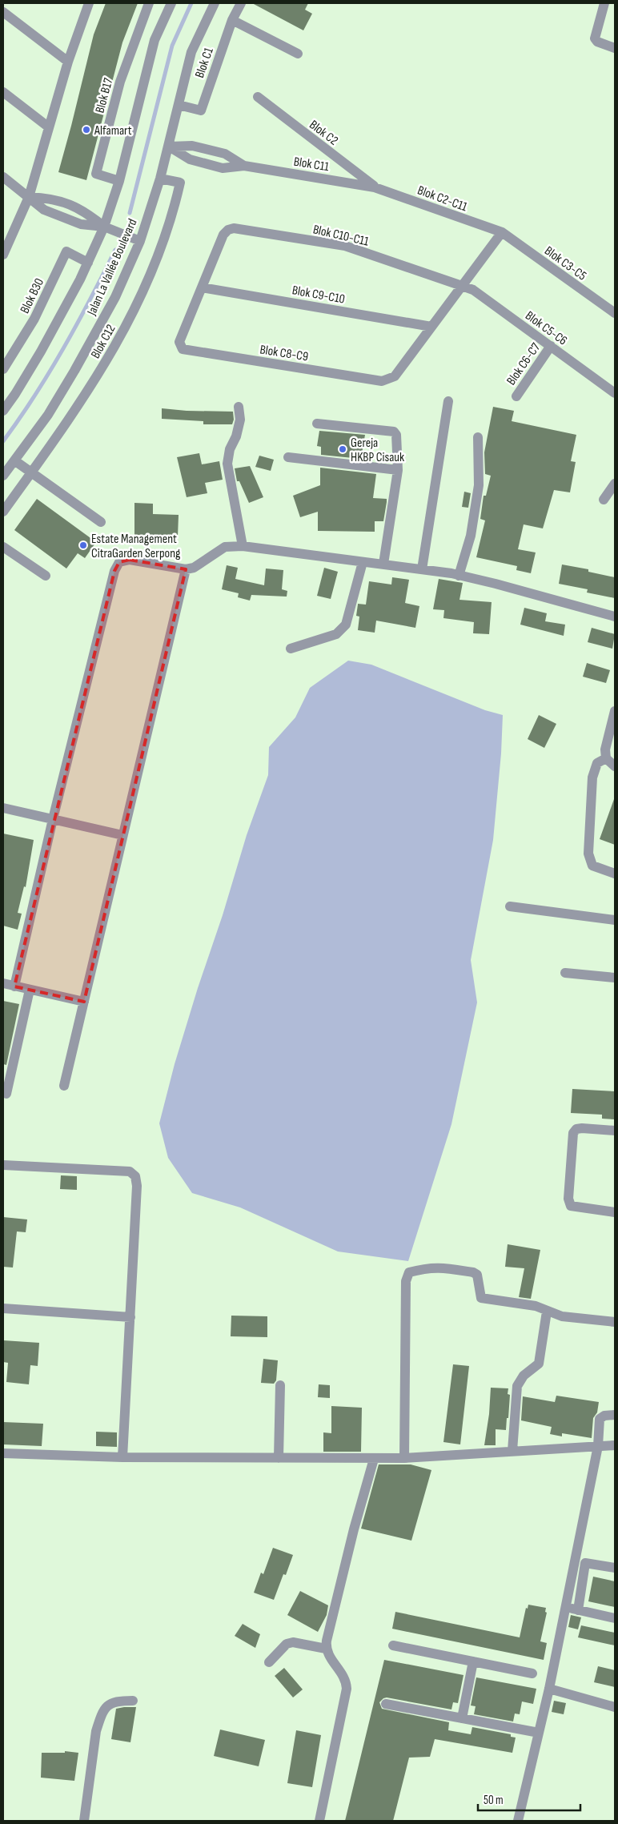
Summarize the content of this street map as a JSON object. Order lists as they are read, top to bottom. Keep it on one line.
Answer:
{"streets":{"street":["Blok C1","Blok B17","Blok C2","Blok C11","Blok C2-C11","Blok C10-C11","Blok C3-C5","Jalan La Vallée Boulevard","Blok C9-C10","Blok B30","Blok C5-C6","Blok C12","Blok C8-C9","Blok C6-C7"]},"crossings":[["Blok C1","Jalan La Vallée Boulevard"],["Blok B17","Jalan La Vallée Boulevard"],["Blok C2","Blok C11"],["Blok C2","Blok C2-C11"],["Blok C11","Blok C2-C11"],["Blok C2-C11","Blok C3-C5"],["Blok C10-C11","Blok C9-C10"],["Blok C10-C11","Blok C5-C6"],["Blok C10-C11","Blok C8-C9"],["Jalan La Vallée Boulevard","Blok B30"],["Jalan La Vallée Boulevard","Blok C12"],["Blok C9-C10","Blok C8-C9"],["Blok C5-C6","Blok C6-C7"]],"places":["Alfamart","Gereja HKBP Cisauk","Estate Management CitraGarden Serpong"],"scale_bar":"50 m"}
